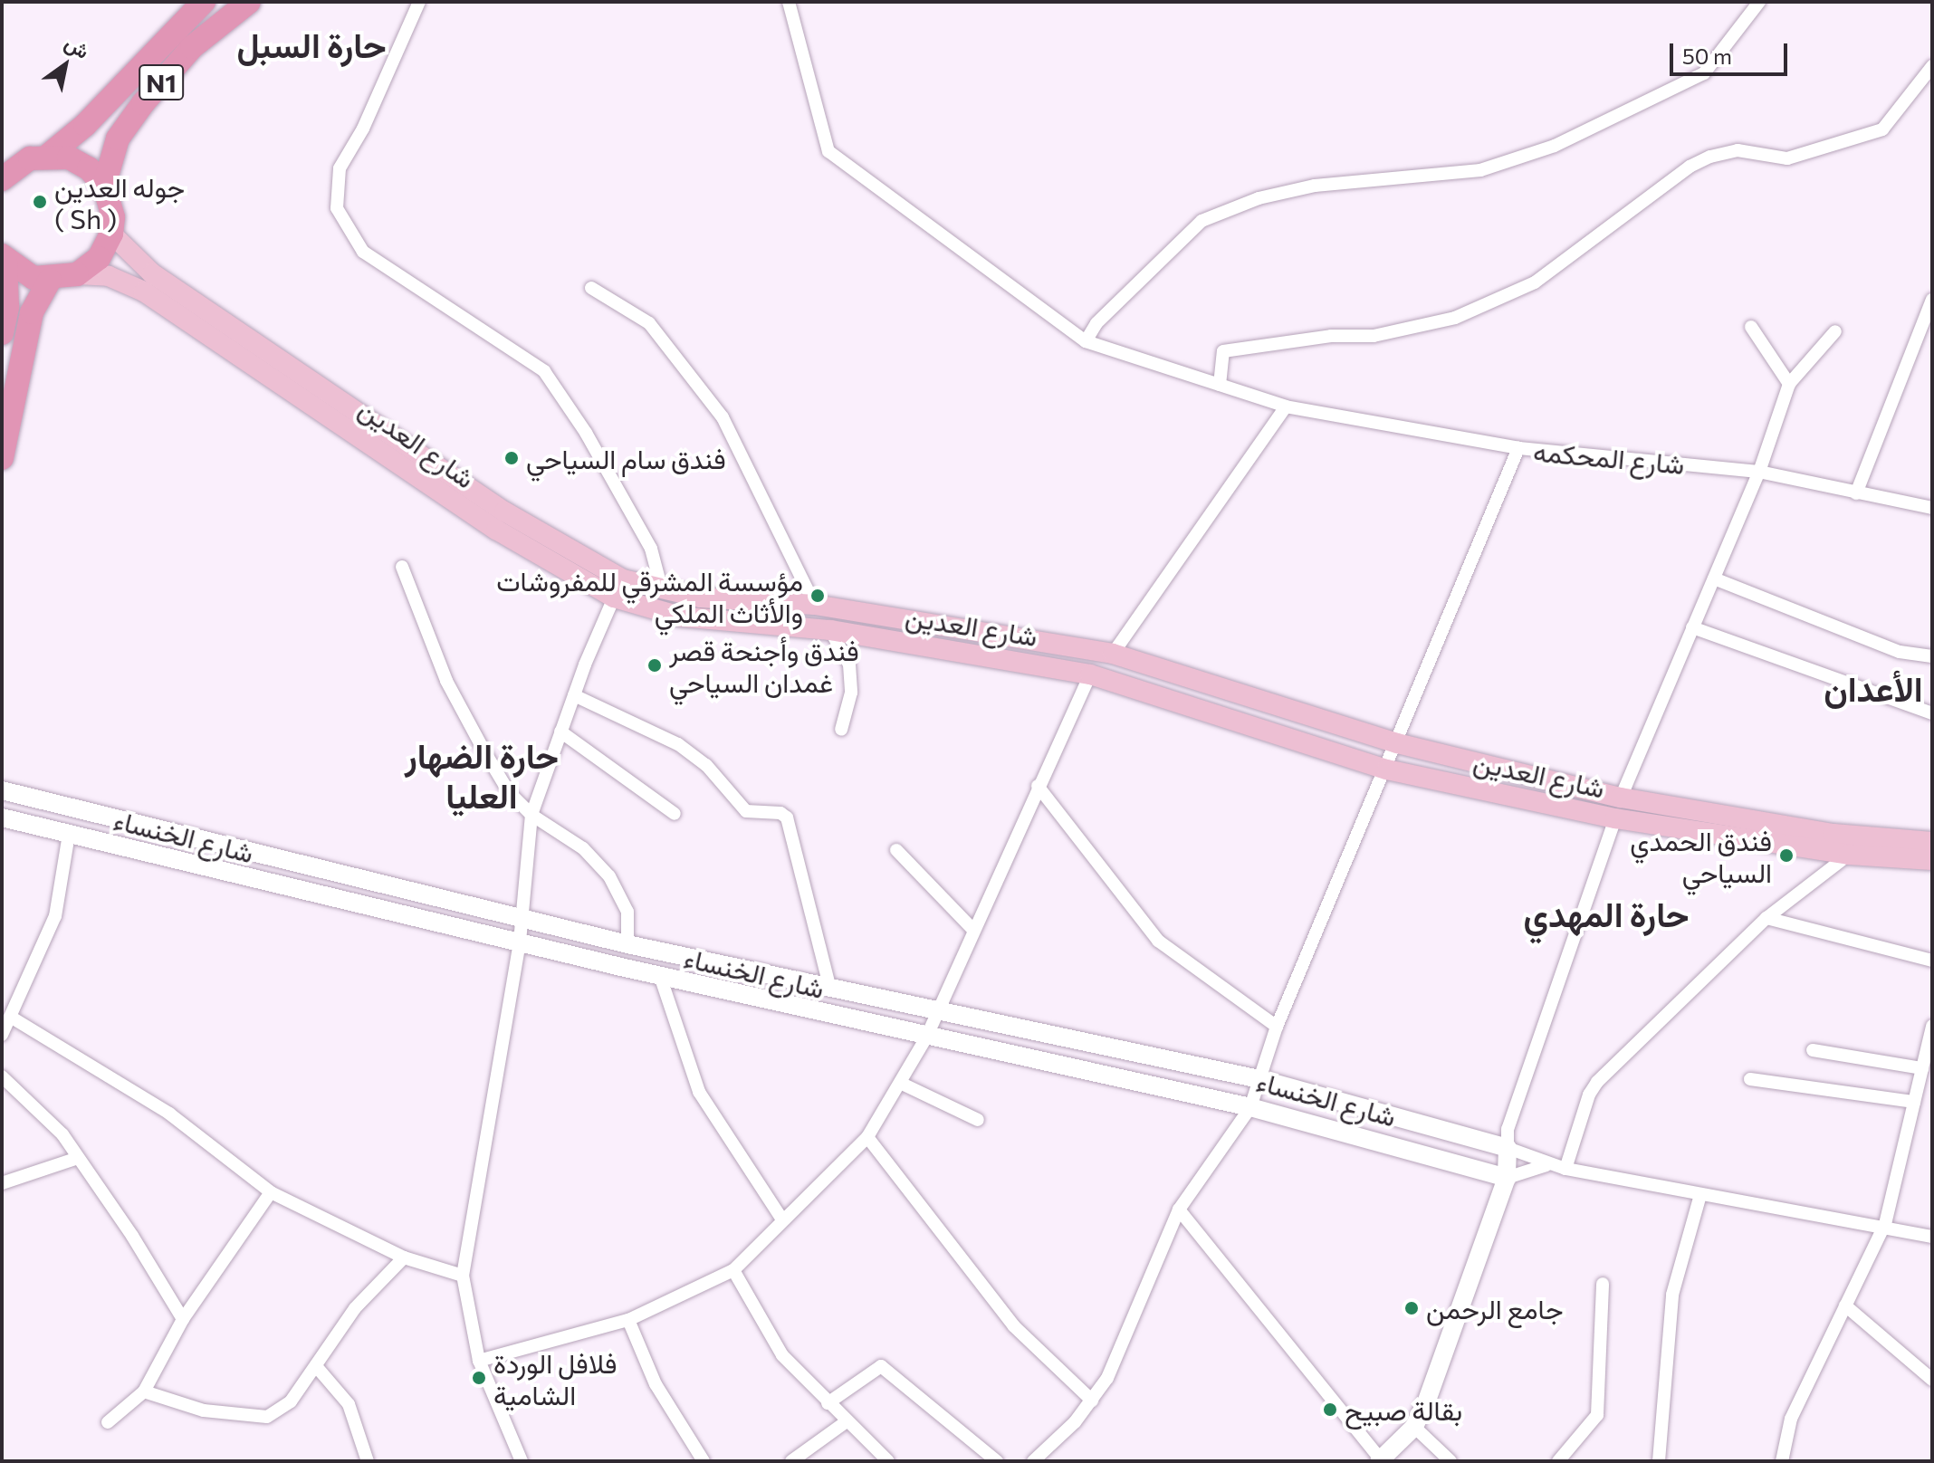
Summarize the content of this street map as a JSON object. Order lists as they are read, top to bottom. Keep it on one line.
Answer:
{"streets":{"highway":["N1"],"main road":["شارع العدين"],"street":["شارع المحكمه","شارع الخنساء"]},"districts":["حارة السبل","الأعدان","حارة الضهار العليا","حارة المهدي"],"places":["جوله العدين ( Sh )","فندق سام السياحي","مؤسسة المشرقي للمفروشات والأثاث الملكي","فندق وأجنحة قصر غمدان السياحي","فندق الحمدي السياحي","جامع الرحمن","فلافل الوردة الشامية","بقالة صبيح"],"scale_bar":"50 m","north":"top right"}
